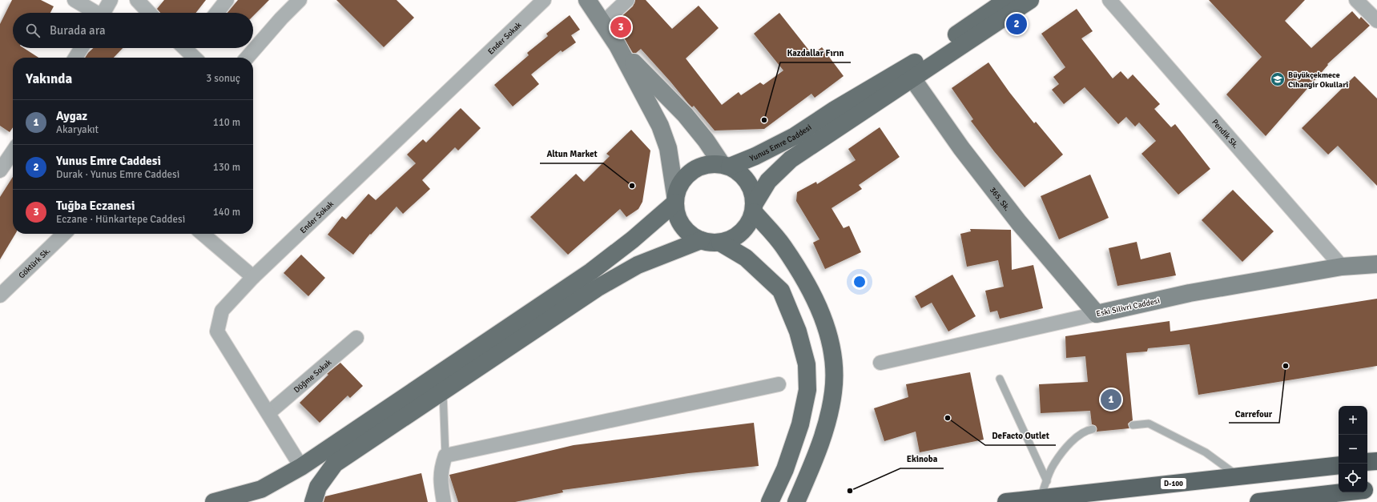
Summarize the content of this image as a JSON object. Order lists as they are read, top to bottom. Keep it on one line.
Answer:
{"streets":{"highway":["D-100"],"main road":["Yunus Emre Caddesi","365. Sk.","Eski Silivri Caddesi"],"street":["Ender Sokak","Pendik Sk.","Göktürk Sk.","Döğme Sokak"]},"crossings":[["Ender Sokak","Döğme Sokak"],["Pendik Sk.","Eski Silivri Caddesi"],["Yunus Emre Caddesi","365. Sk."],["365. Sk.","Eski Silivri Caddesi"]],"places":{"school or university":["Büyükçekmece Cihangir Okullarî"],"other":["Kazdallar Fırın","Altun Market","Carrefour","DeFacto Outlet","Ekinoba"]},"page":{"pins":["2","3","1"],"search":"Burada ara","heading":["Yakında","3 sonuç"],"list":[{"mark":"1","name":"Aygaz","note":"Akaryakıt","value":"110 m"},{"mark":"2","name":"Yunus Emre Caddesi","note":"Durak · Yunus Emre Caddesi","value":"130 m"},{"mark":"3","name":"Tuğba Eczanesi","note":"Eczane · Hünkartepe Caddesi","value":"140 m"}],"map_buttons":["+","−"]}}
